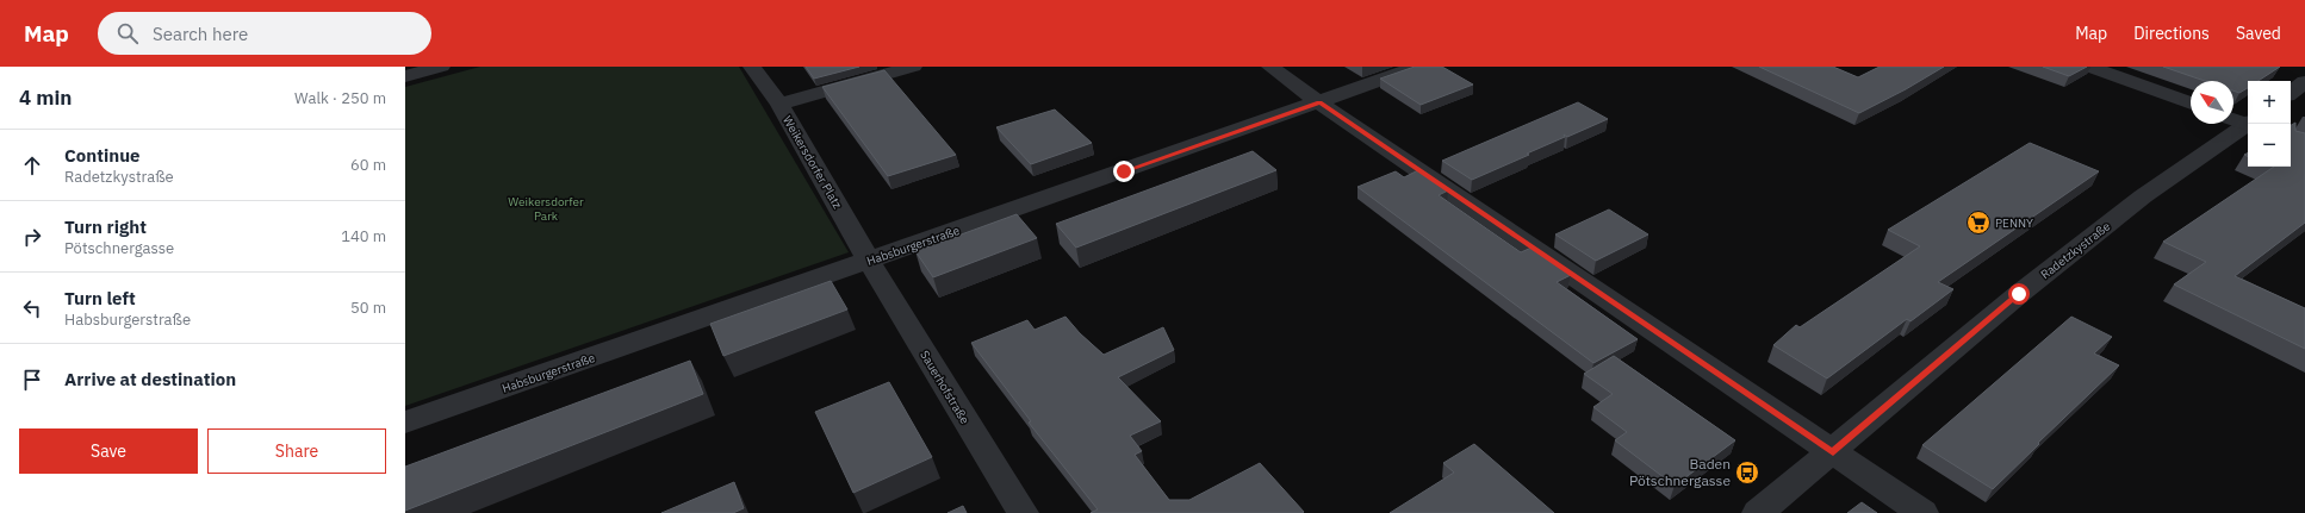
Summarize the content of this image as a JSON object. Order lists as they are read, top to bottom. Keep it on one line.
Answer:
{"streets":{"street":["Weikersdorfer Platz","Habsburgerstraße","Radetzkystraße","Sauerhofstraße"]},"crossings":[["Weikersdorfer Platz","Habsburgerstraße"],["Weikersdorfer Platz","Sauerhofstraße"],["Habsburgerstraße","Sauerhofstraße"]],"parks":["Weikersdorfer Park"],"places":{"supermarket":["PENNY"],"bus stop":["Baden Pötschnergasse"]},"north":"top left","page":{"header":"Map","search":"Search here","nav":["Map","Directions","Saved"],"heading":["4 min","Walk · 250 m"],"map_buttons":["+","−"],"list":[["Continue","Radetzkystraße","60 m"],["Turn right","Pötschnergasse","140 m"],["Turn left","Habsburgerstraße","50 m"],"Arrive at destination"],"buttons":["Save","Share"]}}
